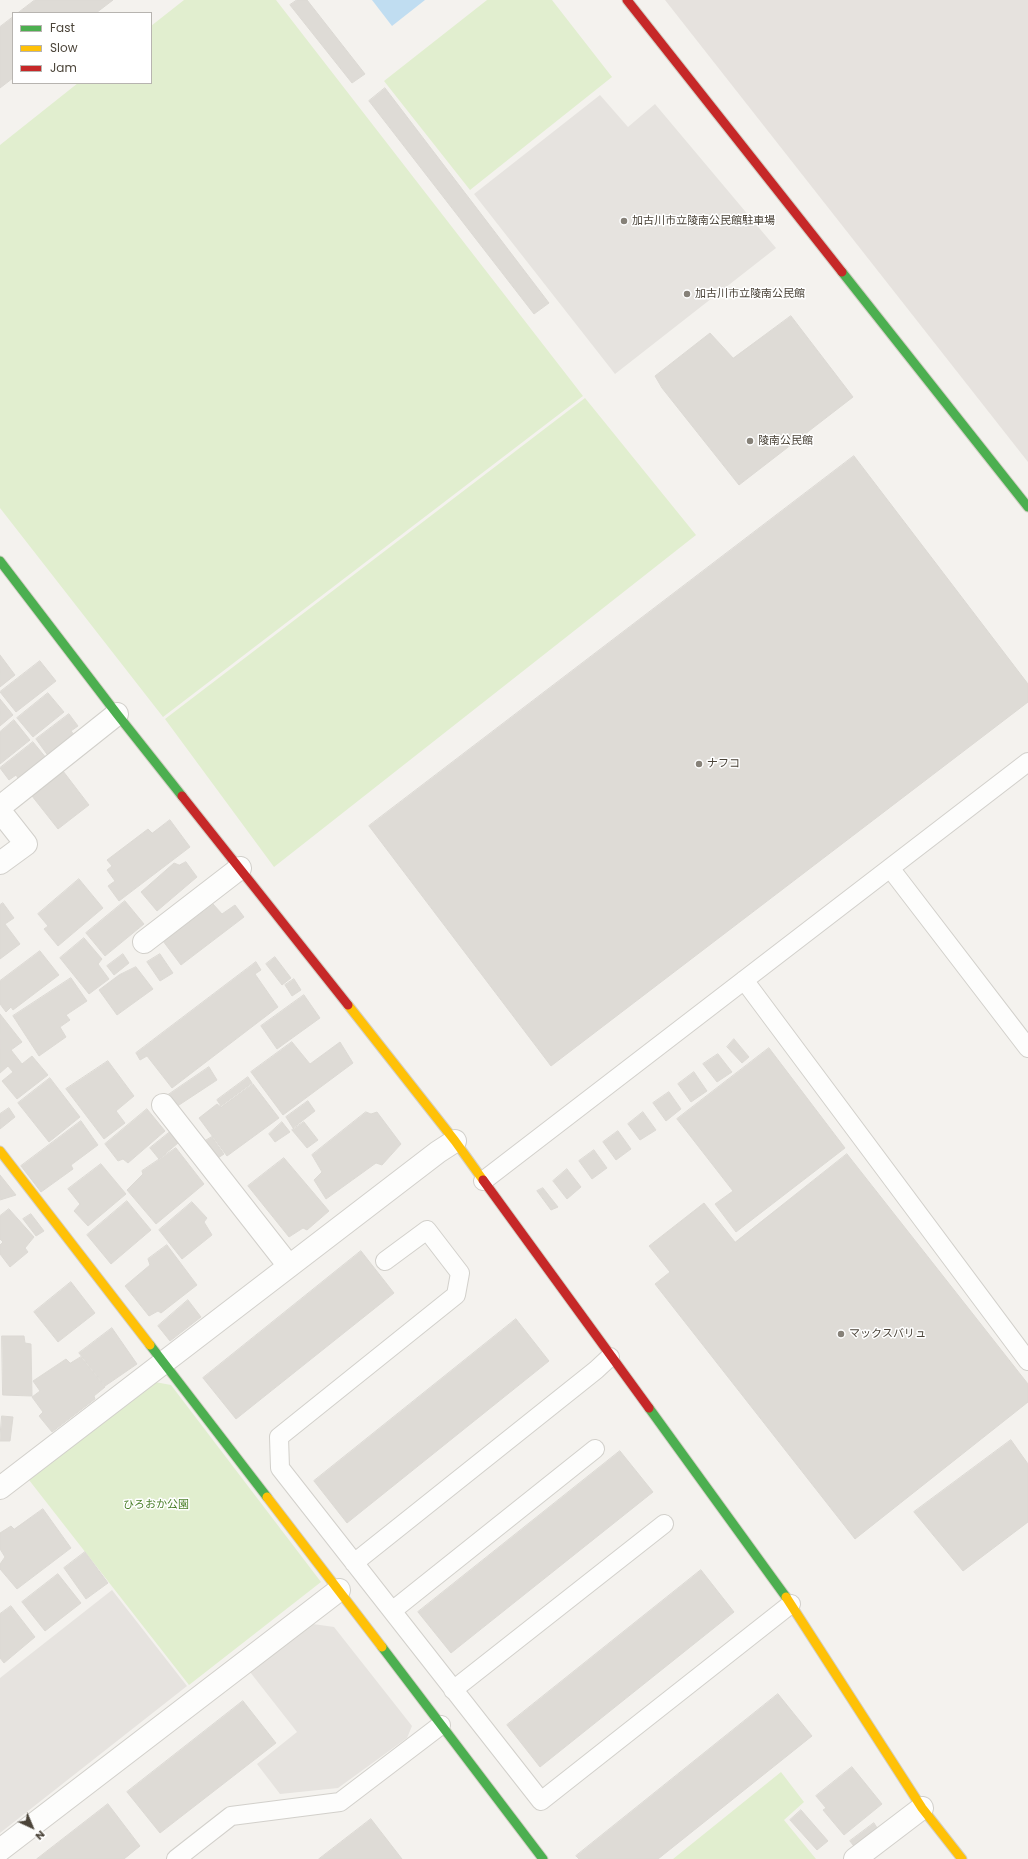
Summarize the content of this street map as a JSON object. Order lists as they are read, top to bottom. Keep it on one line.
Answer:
{"parks":["ひろおか公園"],"places":["加古川市立陵南公民館駐車場","加古川市立陵南公民館","陵南公民館","ナフコ","マックスバリュ"],"legend":["Fast","Slow","Jam"],"north":"bottom right"}
